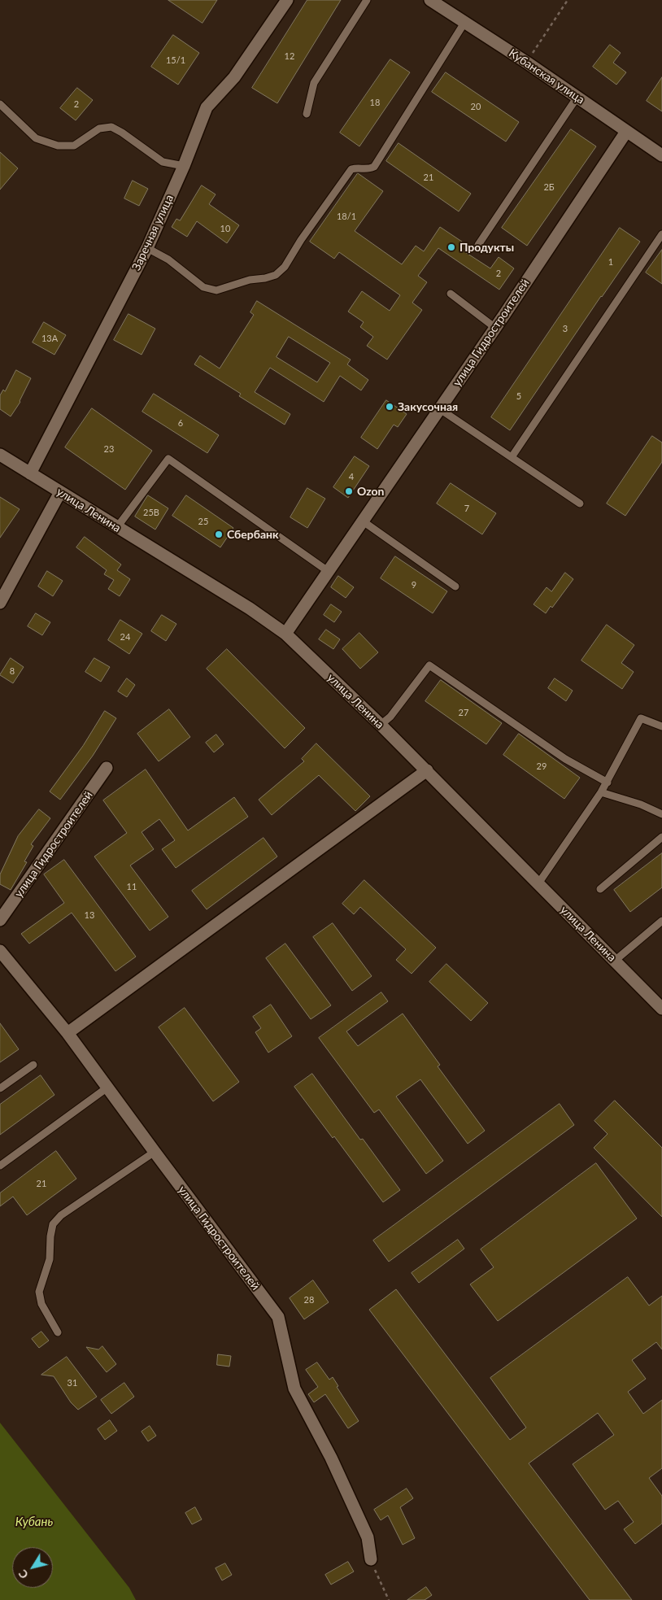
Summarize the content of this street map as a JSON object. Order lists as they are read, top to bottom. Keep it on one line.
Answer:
{"streets":{"street":["Кубанская улица","Заречная улица","улица Гидростроителей","улица Ленина"]},"crossings":[["Кубанская улица","улица Гидростроителей"],["Заречная улица","улица Ленина"],["улица Гидростроителей","улица Ленина"]],"water":["Кубань"],"places":["Продукты","Закусочная","Ozon","Сбербанк"],"house_numbers":["12","15/1","18","2","20","21","2Б","18/1","10","1","2","3","13А","5","6","23","4","7","25В","25","9","24","8","27","29","11","13","21","28","31"],"north":"bottom left"}
